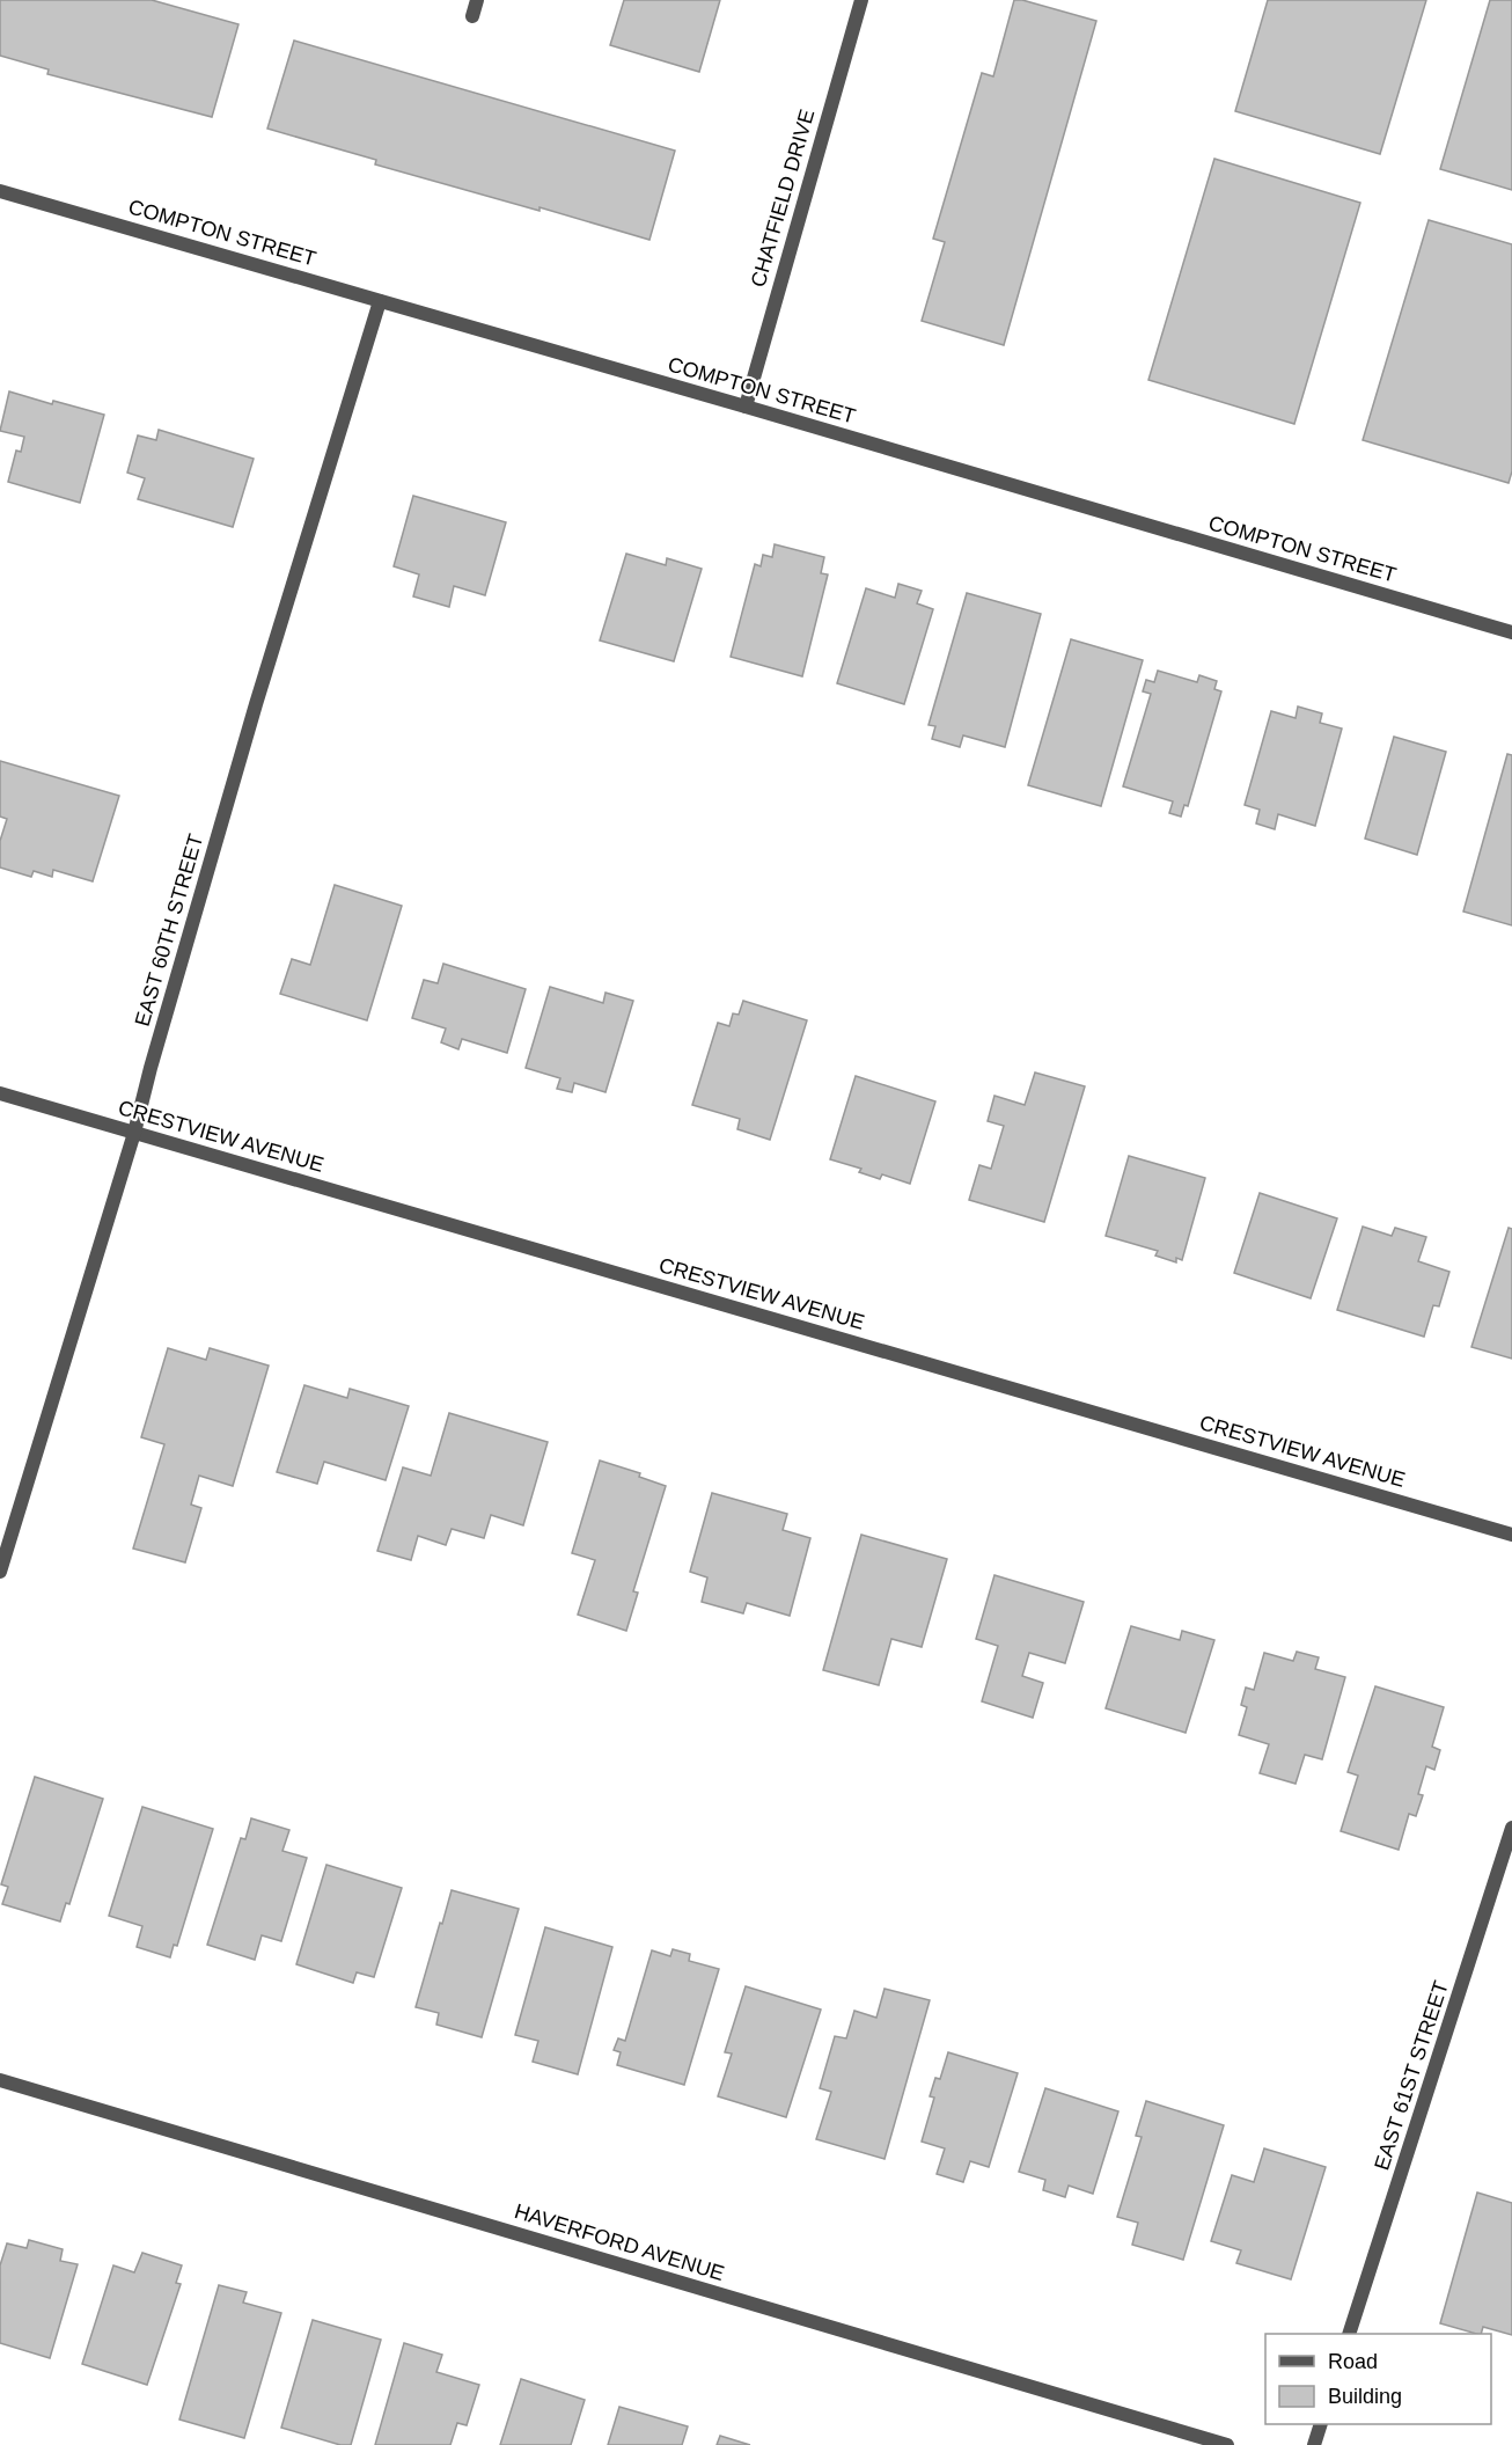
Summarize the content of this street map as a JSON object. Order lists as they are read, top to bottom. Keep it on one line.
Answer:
{"streets":{"street":["CHATFIELD DRIVE","COMPTON STREET","EAST 60TH STREET","CRESTVIEW AVENUE","EAST 61ST STREET","HAVERFORD AVENUE"]},"crossings":[["CHATFIELD DRIVE","COMPTON STREET"],["COMPTON STREET","EAST 60TH STREET"],["EAST 60TH STREET","CRESTVIEW AVENUE"]],"legend":["Road","Building"]}
